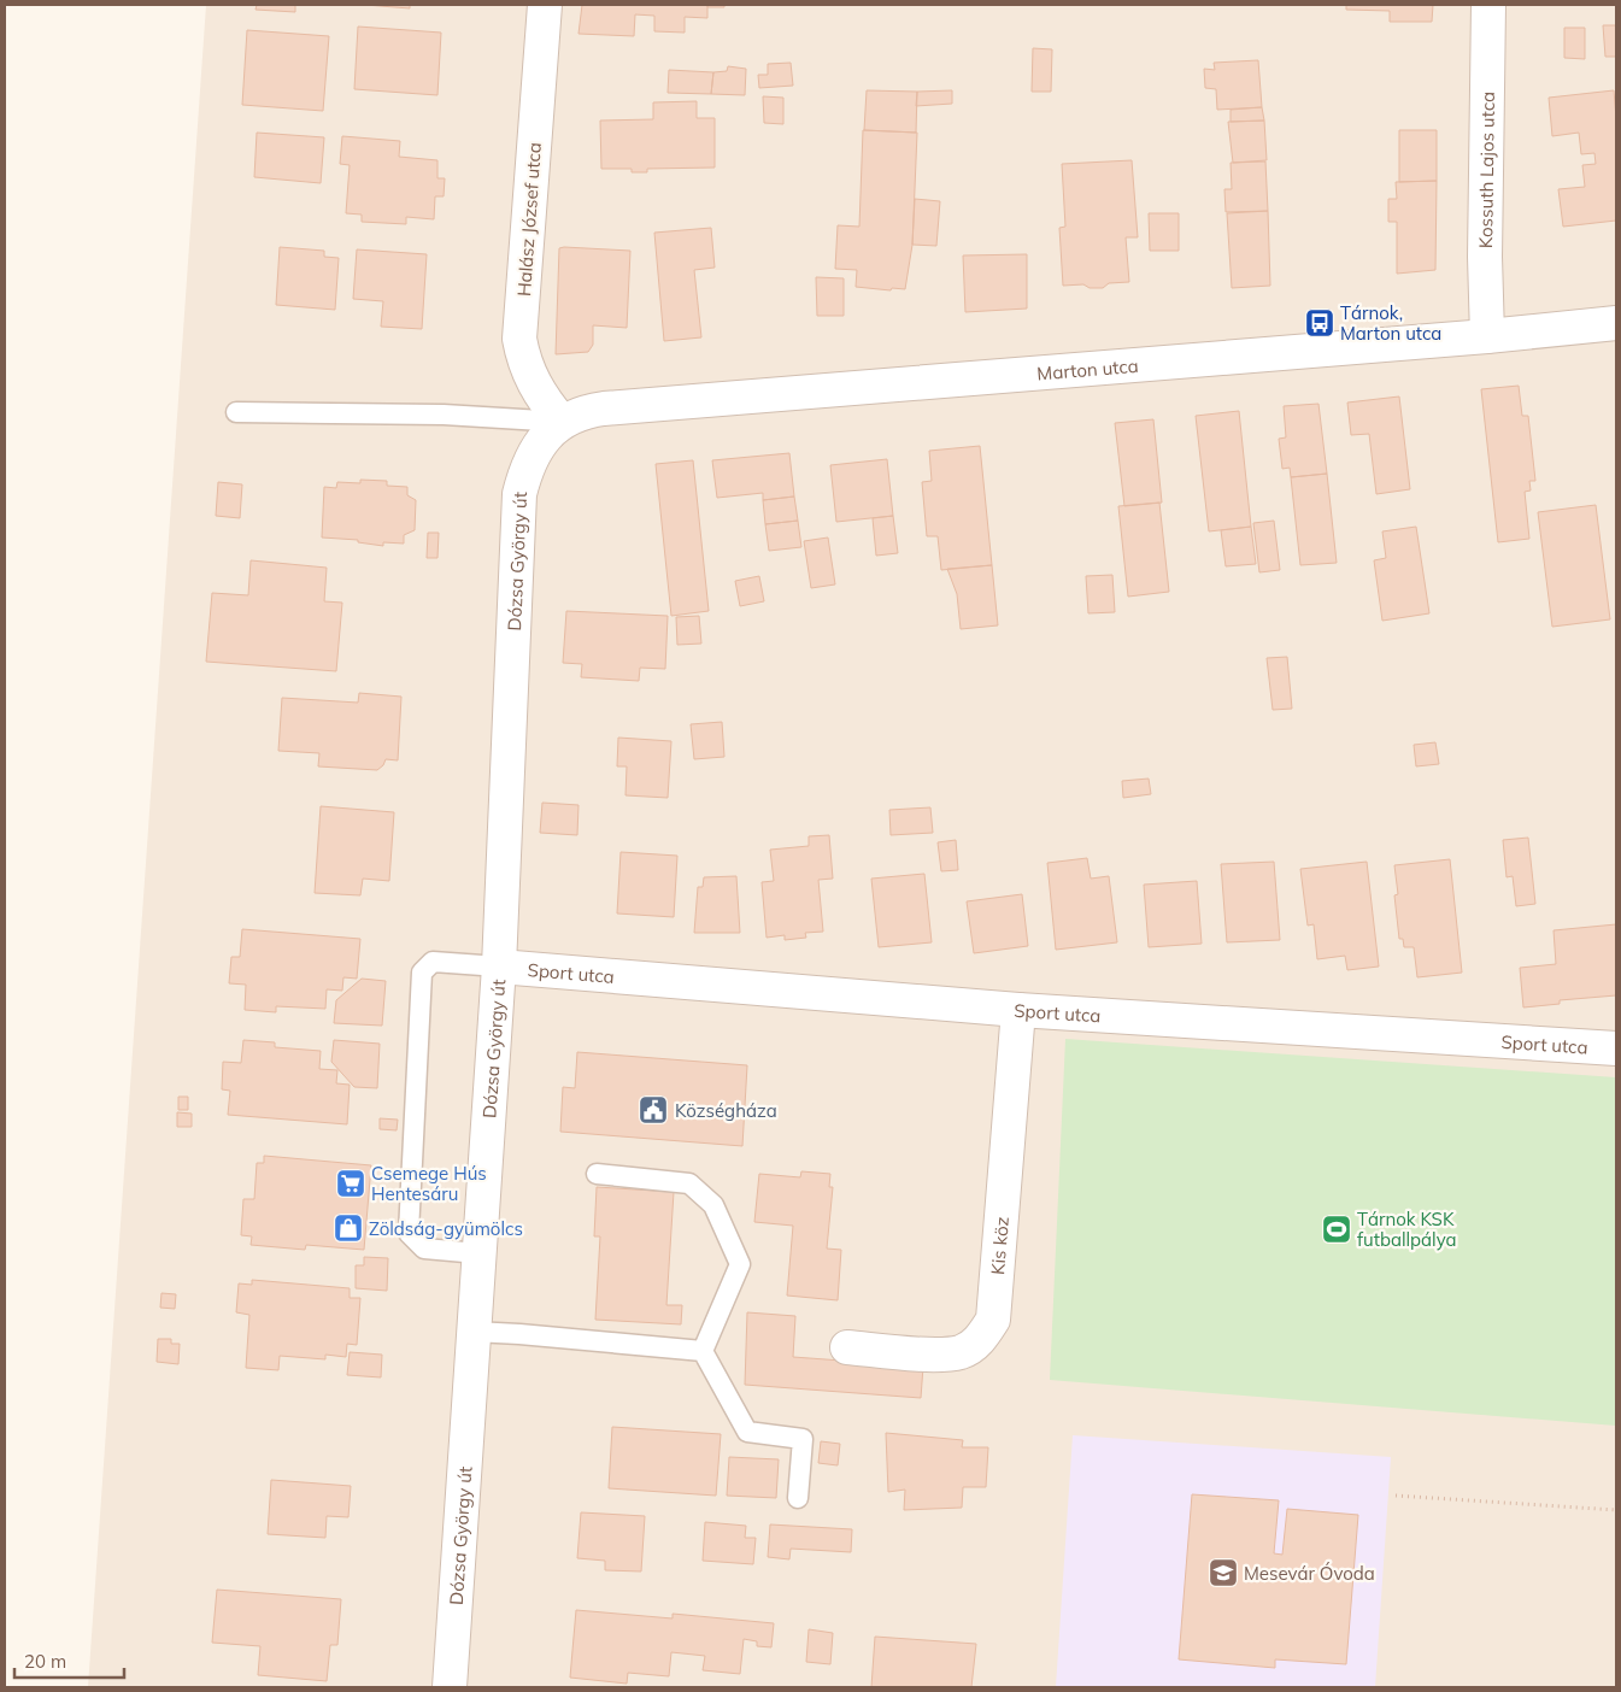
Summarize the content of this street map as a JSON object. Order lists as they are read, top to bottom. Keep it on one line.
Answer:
{"streets":{"street":["Kossuth Lajos utca","Halász József utca","Marton utca","Dózsa György út","Sport utca","Kis köz"]},"crossings":[["Kossuth Lajos utca","Marton utca"],["Halász József utca","Marton utca"],["Halász József utca","Dózsa György út"],["Marton utca","Dózsa György út"],["Dózsa György út","Sport utca"],["Sport utca","Kis köz"]],"places":{"bus stop":["Tárnok, Marton utca"],"public building":["Községháza"],"supermarket":["Csemege Hús Hentesáru"],"shop":["Zöldság-gyümölcs"],"sports":["Tárnok KSK futballpálya"],"school or university":["Mesevár Óvoda"]},"scale_bar":"20 m"}
